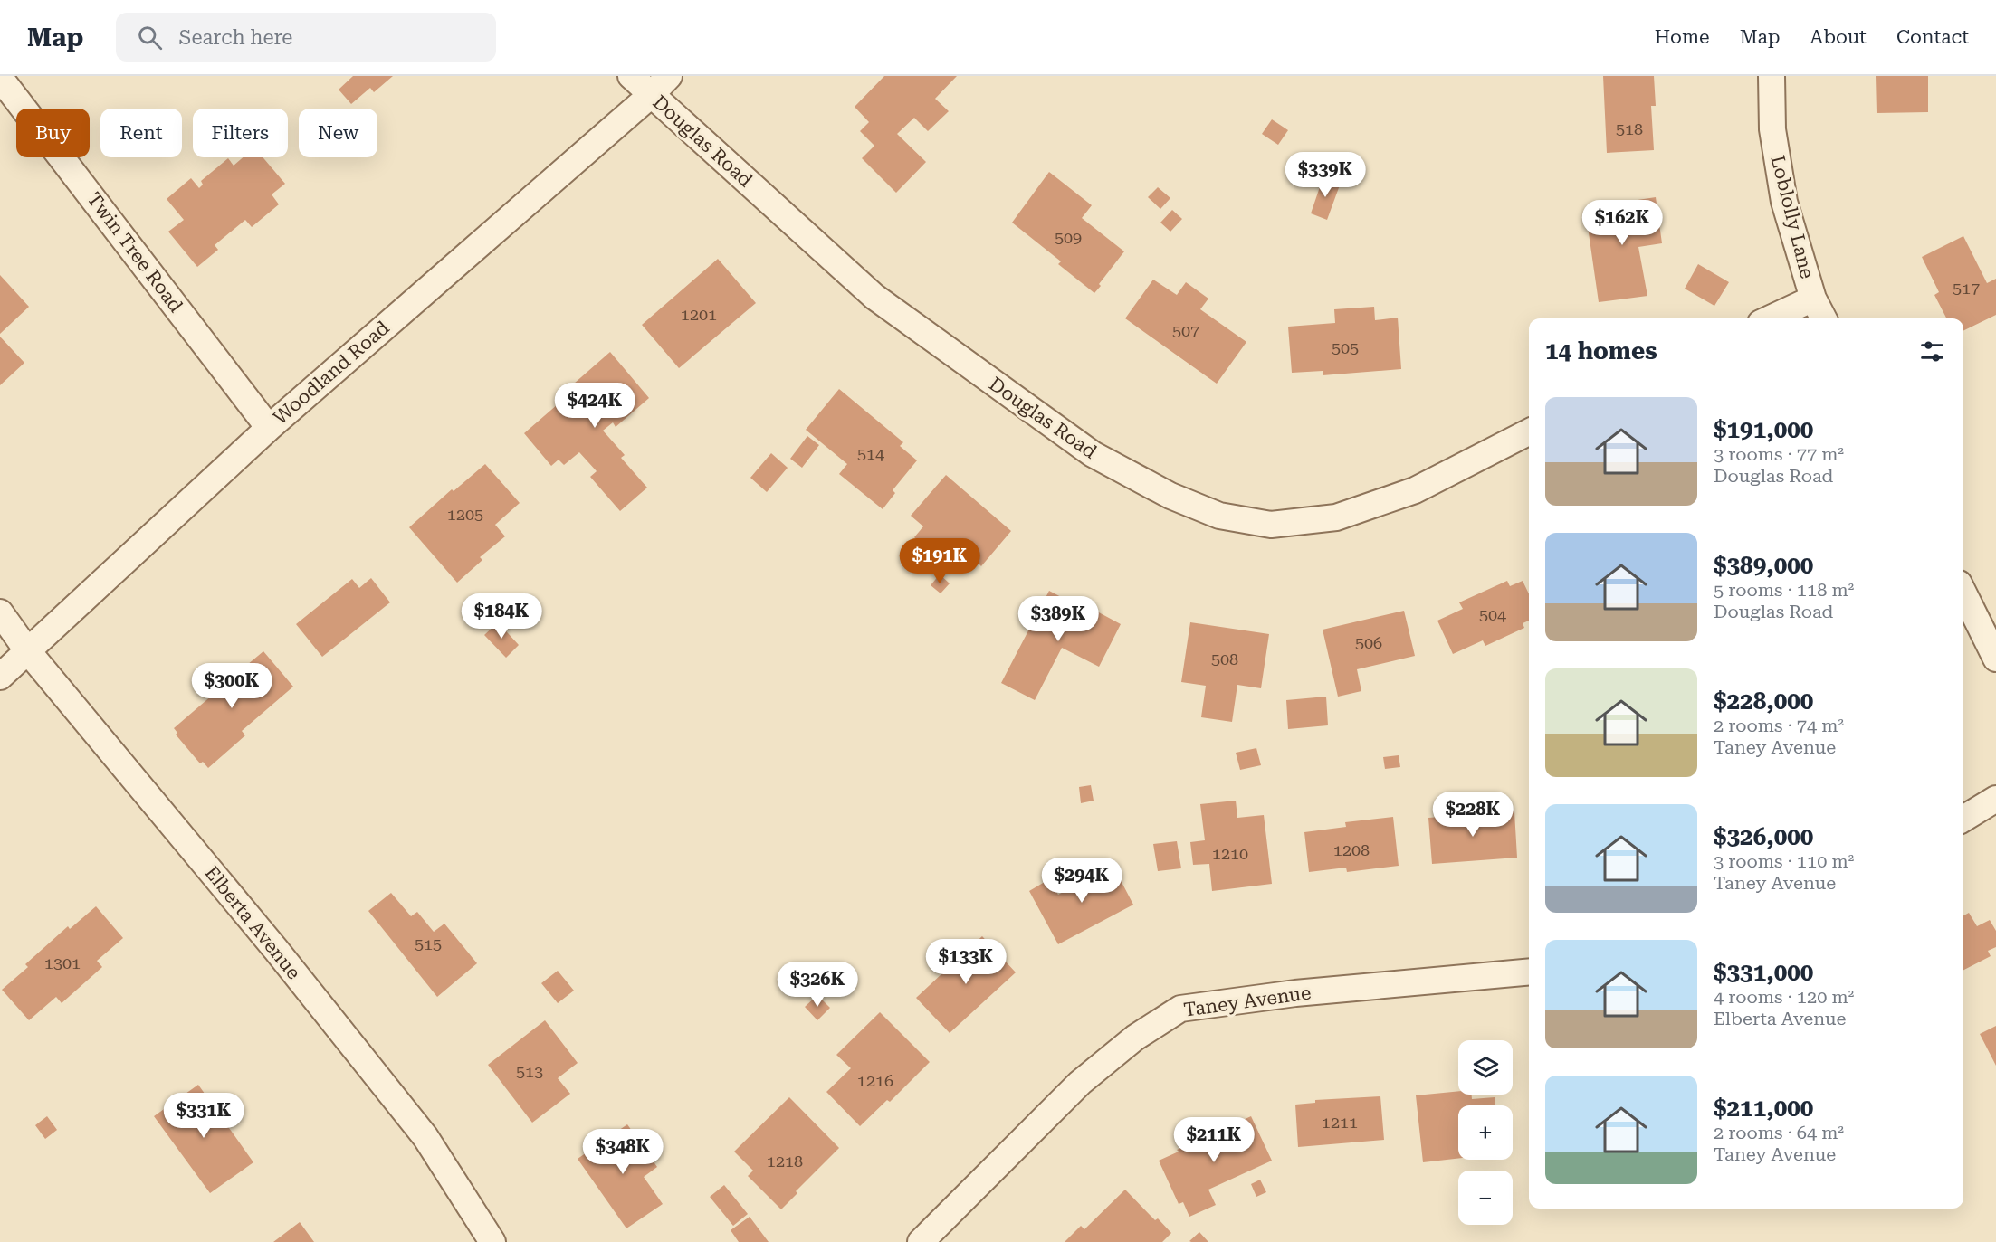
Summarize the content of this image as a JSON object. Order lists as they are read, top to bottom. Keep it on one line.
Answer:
{"streets":{"street":["Douglas Road","Loblolly Lane","Twin Tree Road","Woodland Road","Elberta Avenue","Taney Avenue"]},"crossings":[["Douglas Road","Woodland Road"],["Twin Tree Road","Woodland Road"],["Woodland Road","Elberta Avenue"]],"house_numbers":["518","509","517","1201","507","505","514","1205","504","506","508","1208","1210","515","1301","513","1216","1211","1218"],"page":{"header":"Map","search":"Search here","nav":["Home","Map","About","Contact"],"chip":["Buy","Rent","Filters","New"],"price":["$339K","$162K","$424K","$191K","$184K","$389K","$300K","$228K","$294K","$133K","$326K","$331K","$211K","$348K"],"heading":"14 homes","list":[{"name":"$191,000","note":"3 rooms · 77 m² · Douglas Road"},{"name":"$389,000","note":"5 rooms · 118 m² · Douglas Road"},{"name":"$228,000","note":"2 rooms · 74 m² · Taney Avenue"},{"name":"$326,000","note":"3 rooms · 110 m² · Taney Avenue"},{"name":"$331,000","note":"4 rooms · 120 m² · Elberta Avenue"},{"name":"$211,000","note":"2 rooms · 64 m² · Taney Avenue"}],"map_buttons":["+","−"]}}
